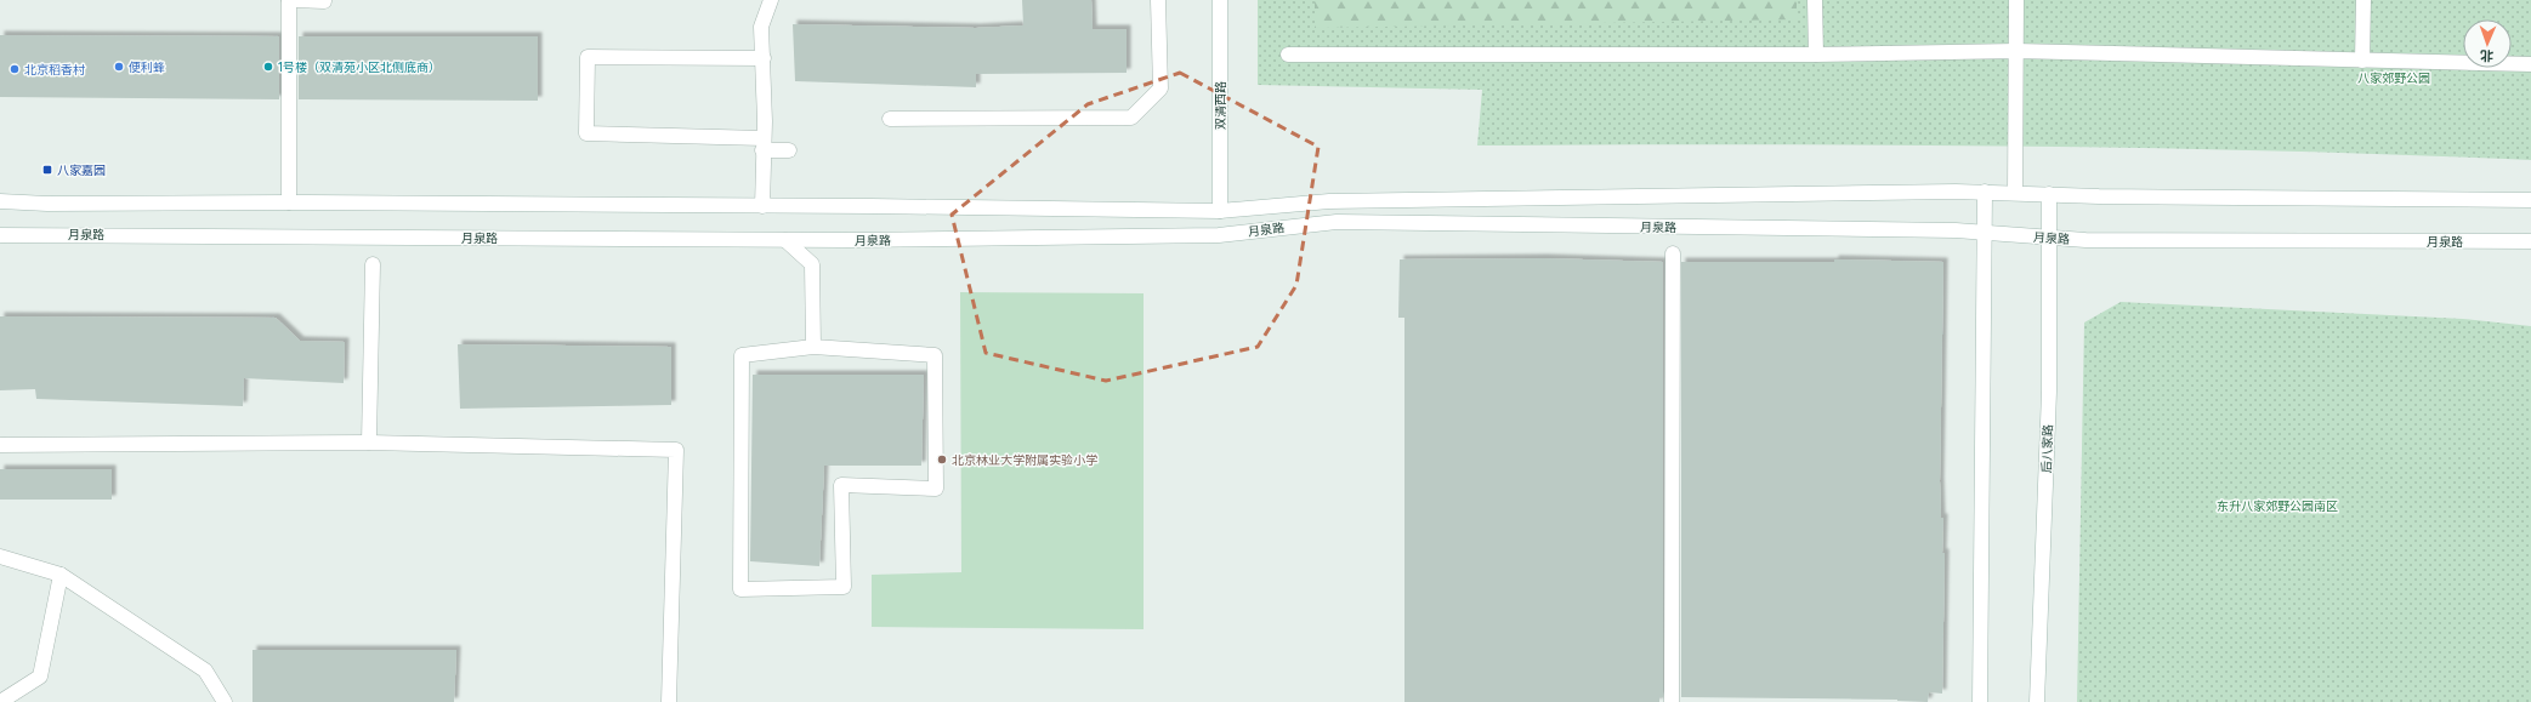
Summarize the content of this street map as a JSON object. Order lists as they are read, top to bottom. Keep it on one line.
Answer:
{"streets":{"main road":["双清西路","月泉路","后八家路"]},"crossings":[["双清西路","月泉路"],["月泉路","后八家路"]],"parks":["八家郊野公园","东升八家郊野公园南区"],"places":{"other":["便利蜂","1号楼（双清苑小区北侧底商）","北京稻香村","北京林业大学附属实验小学"],"transit":["八家嘉园"]},"north":"bottom"}
